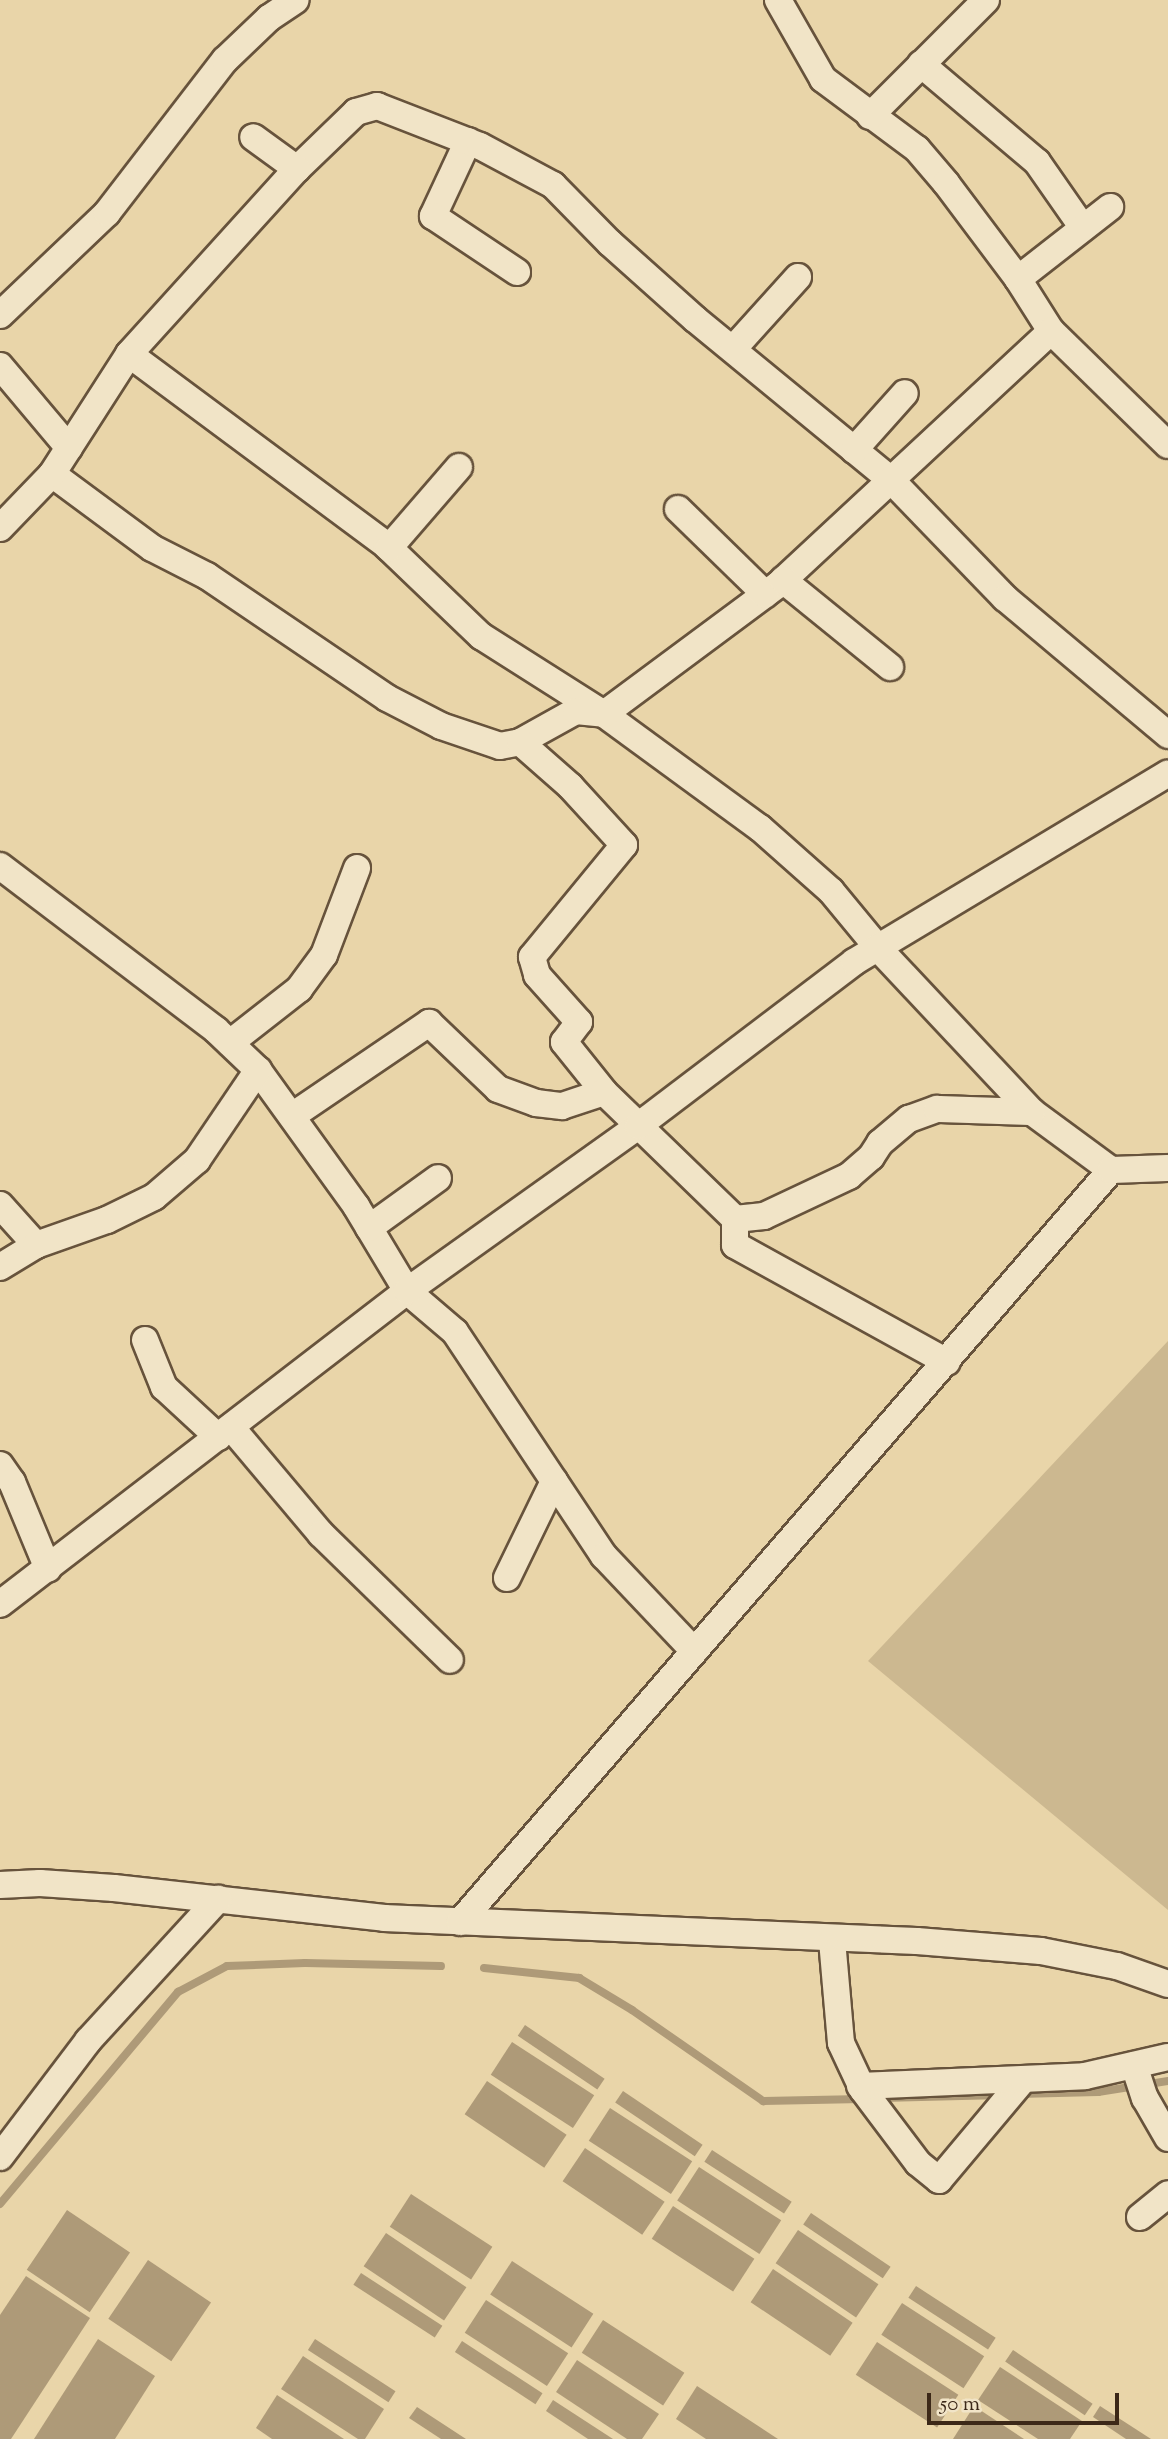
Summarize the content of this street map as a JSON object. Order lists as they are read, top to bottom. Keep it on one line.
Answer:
{"scale_bar":"50 m"}
